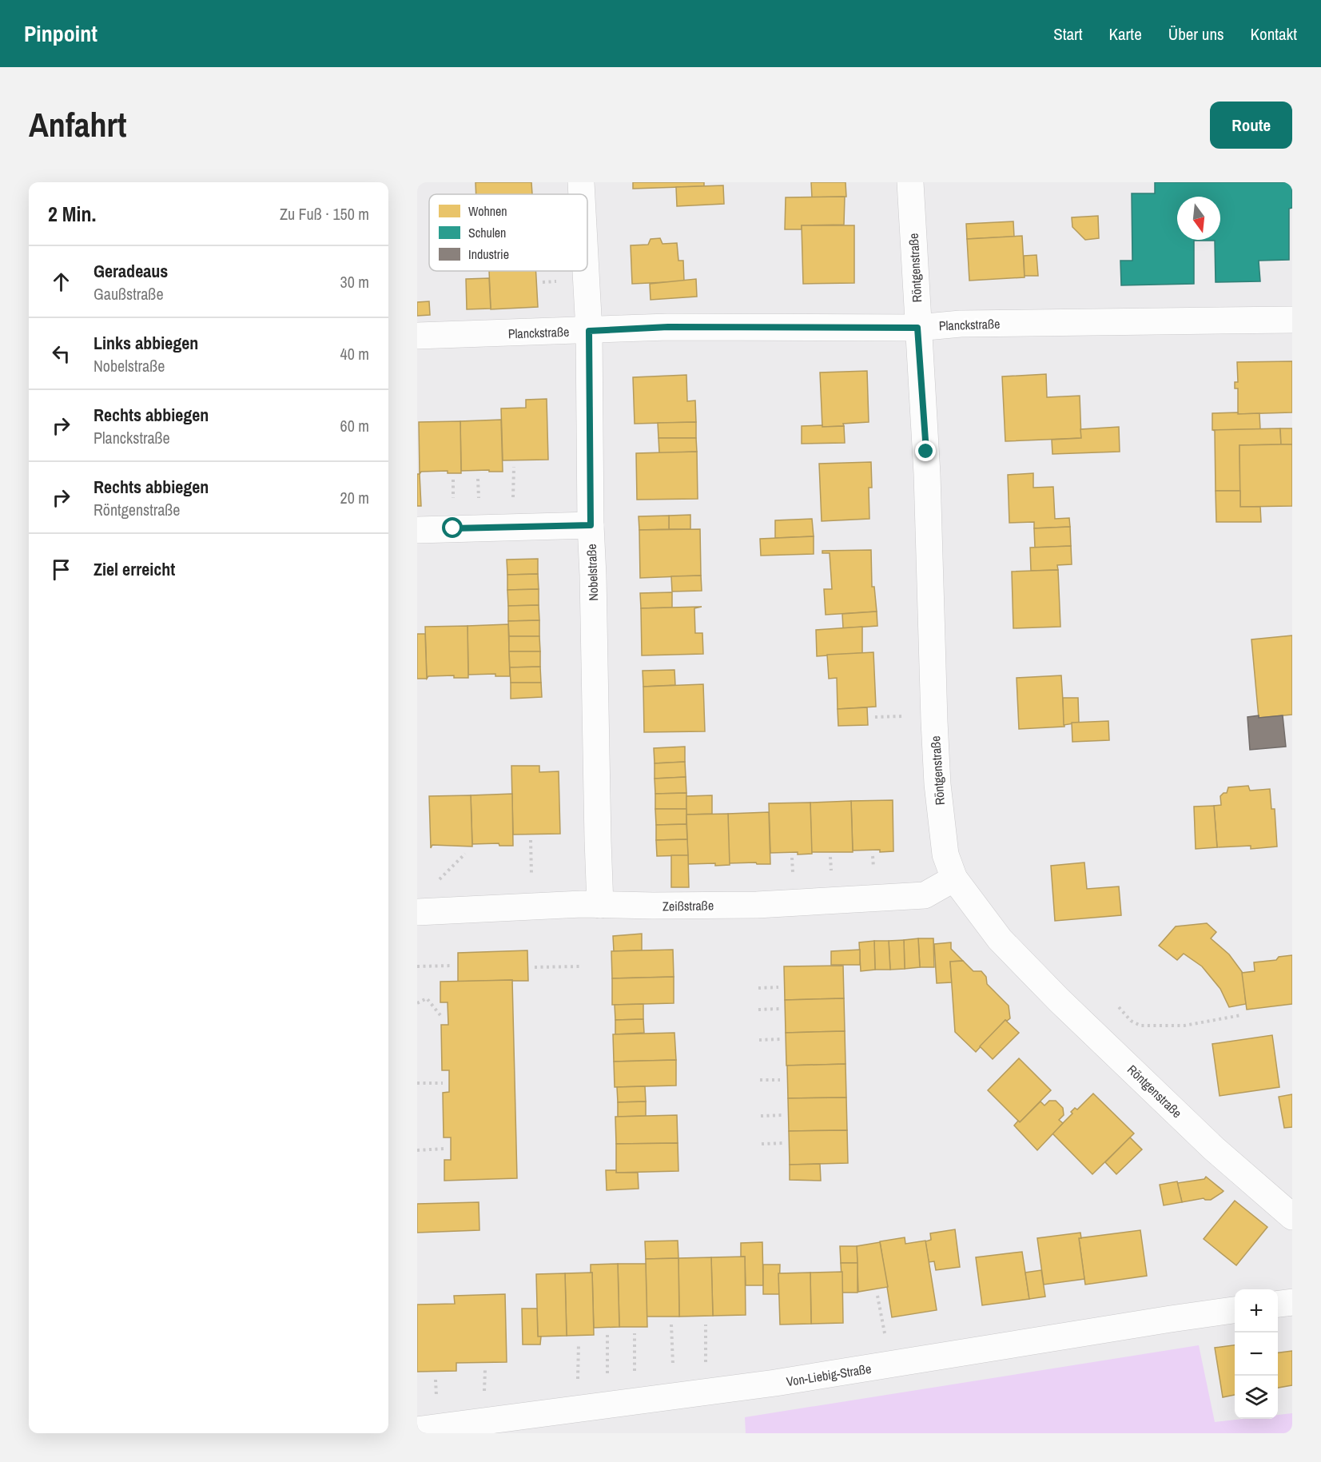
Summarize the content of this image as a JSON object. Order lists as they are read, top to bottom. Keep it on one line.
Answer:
{"streets":{"street":["Röntgenstraße","Planckstraße","Nobelstraße","Zeißstraße","Von-Liebig-Straße"]},"crossings":[["Röntgenstraße","Planckstraße"],["Röntgenstraße","Zeißstraße"],["Planckstraße","Nobelstraße"],["Nobelstraße","Zeißstraße"]],"legend":["Wohnen","Schulen","Industrie"],"north":"bottom","page":{"header":"Pinpoint","nav":["Start","Karte","Über uns","Kontakt"],"buttons":"Route","title":"Anfahrt","heading":["2 Min.","Zu Fuß · 150 m"],"list":[["Geradeaus","Gaußstraße","30 m"],["Links abbiegen","Nobelstraße","40 m"],["Rechts abbiegen","Planckstraße","60 m"],["Rechts abbiegen","Röntgenstraße","20 m"],"Ziel erreicht"],"map_buttons":["+","−"]}}
